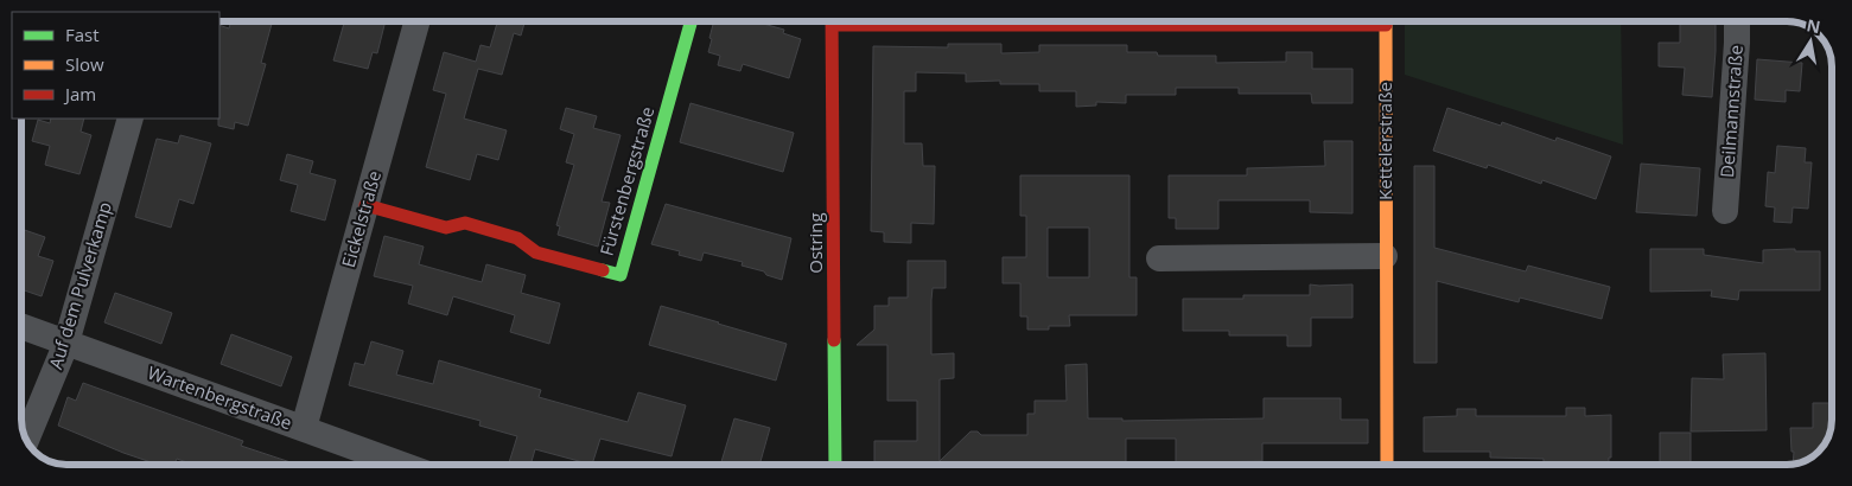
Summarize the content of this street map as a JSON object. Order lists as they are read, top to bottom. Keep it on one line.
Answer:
{"streets":{"street":["Deilmannstraße","Kettelerstraße","Fürstenbergstraße","Eickelstraße","Ostring","Auf dem Pulverkamp","Wartenbergstraße"]},"crossings":[["Fürstenbergstraße","Eickelstraße"],["Eickelstraße","Wartenbergstraße"],["Auf dem Pulverkamp","Wartenbergstraße"]],"legend":["Fast","Slow","Jam"],"north":"top"}
